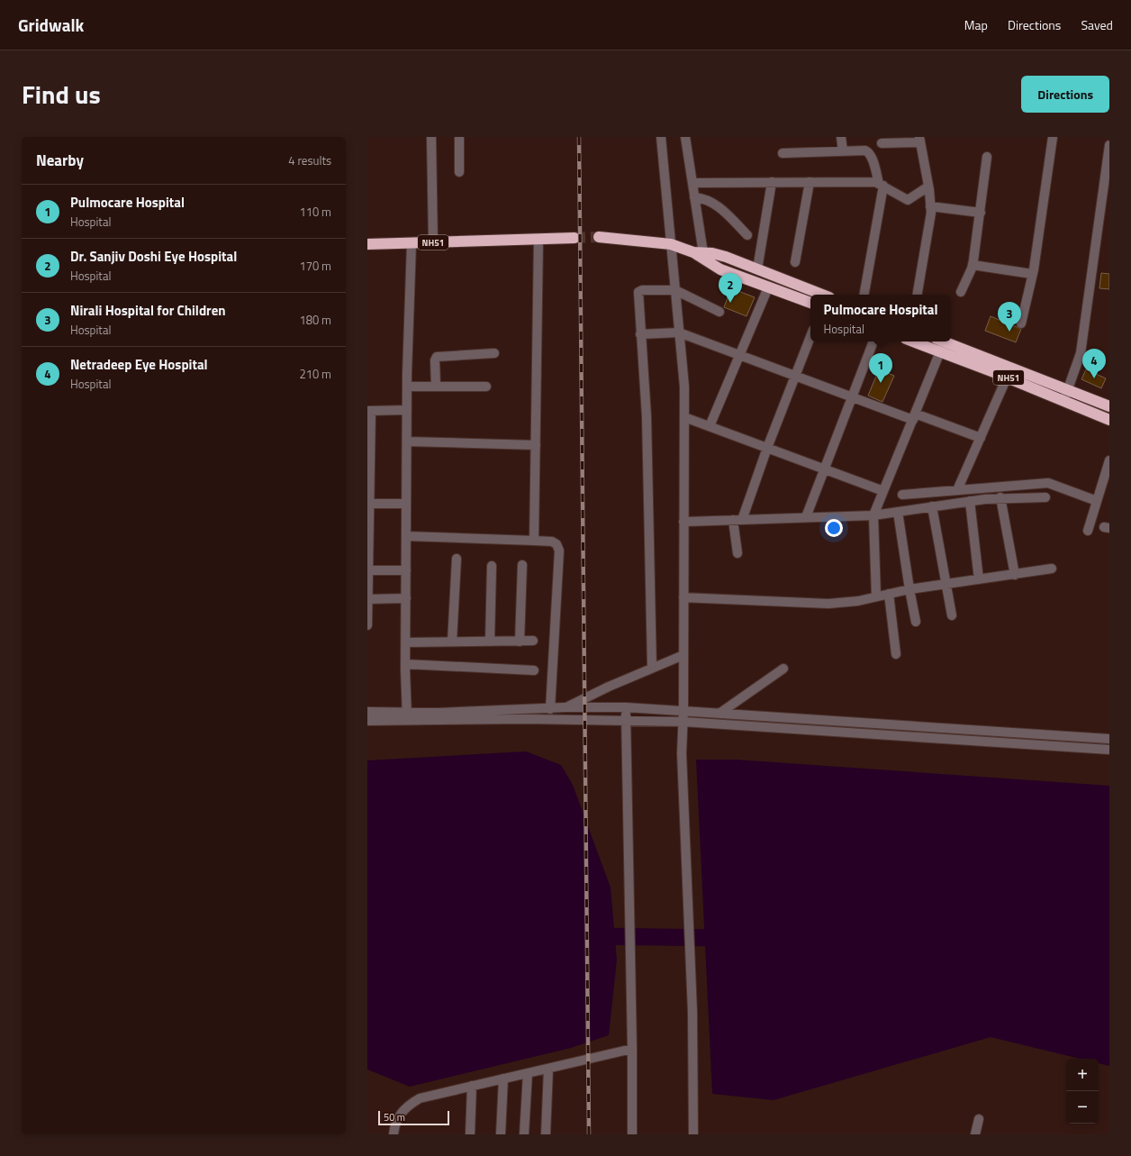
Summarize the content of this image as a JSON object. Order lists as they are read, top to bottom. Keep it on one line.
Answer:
{"streets":{"highway":["NH51"]},"scale_bar":"50 m","page":{"header":"Gridwalk","nav":["Map","Directions","Saved"],"title":"Find us","buttons":"Directions","heading":["Nearby","4 results"],"list":[{"mark":"1","name":"Pulmocare Hospital","note":"Hospital","value":"110 m"},{"mark":"2","name":"Dr. Sanjiv Doshi Eye Hospital","note":"Hospital","value":"170 m"},{"mark":"3","name":"Nirali Hospital for Children","note":"Hospital","value":"180 m"},{"mark":"4","name":"Netradeep Eye Hospital","note":"Hospital","value":"210 m"}],"pins":["2","3","4","1"],"popup":["Pulmocare Hospital","Hospital"],"map_buttons":["+","−"],"scale":"50 m"}}
